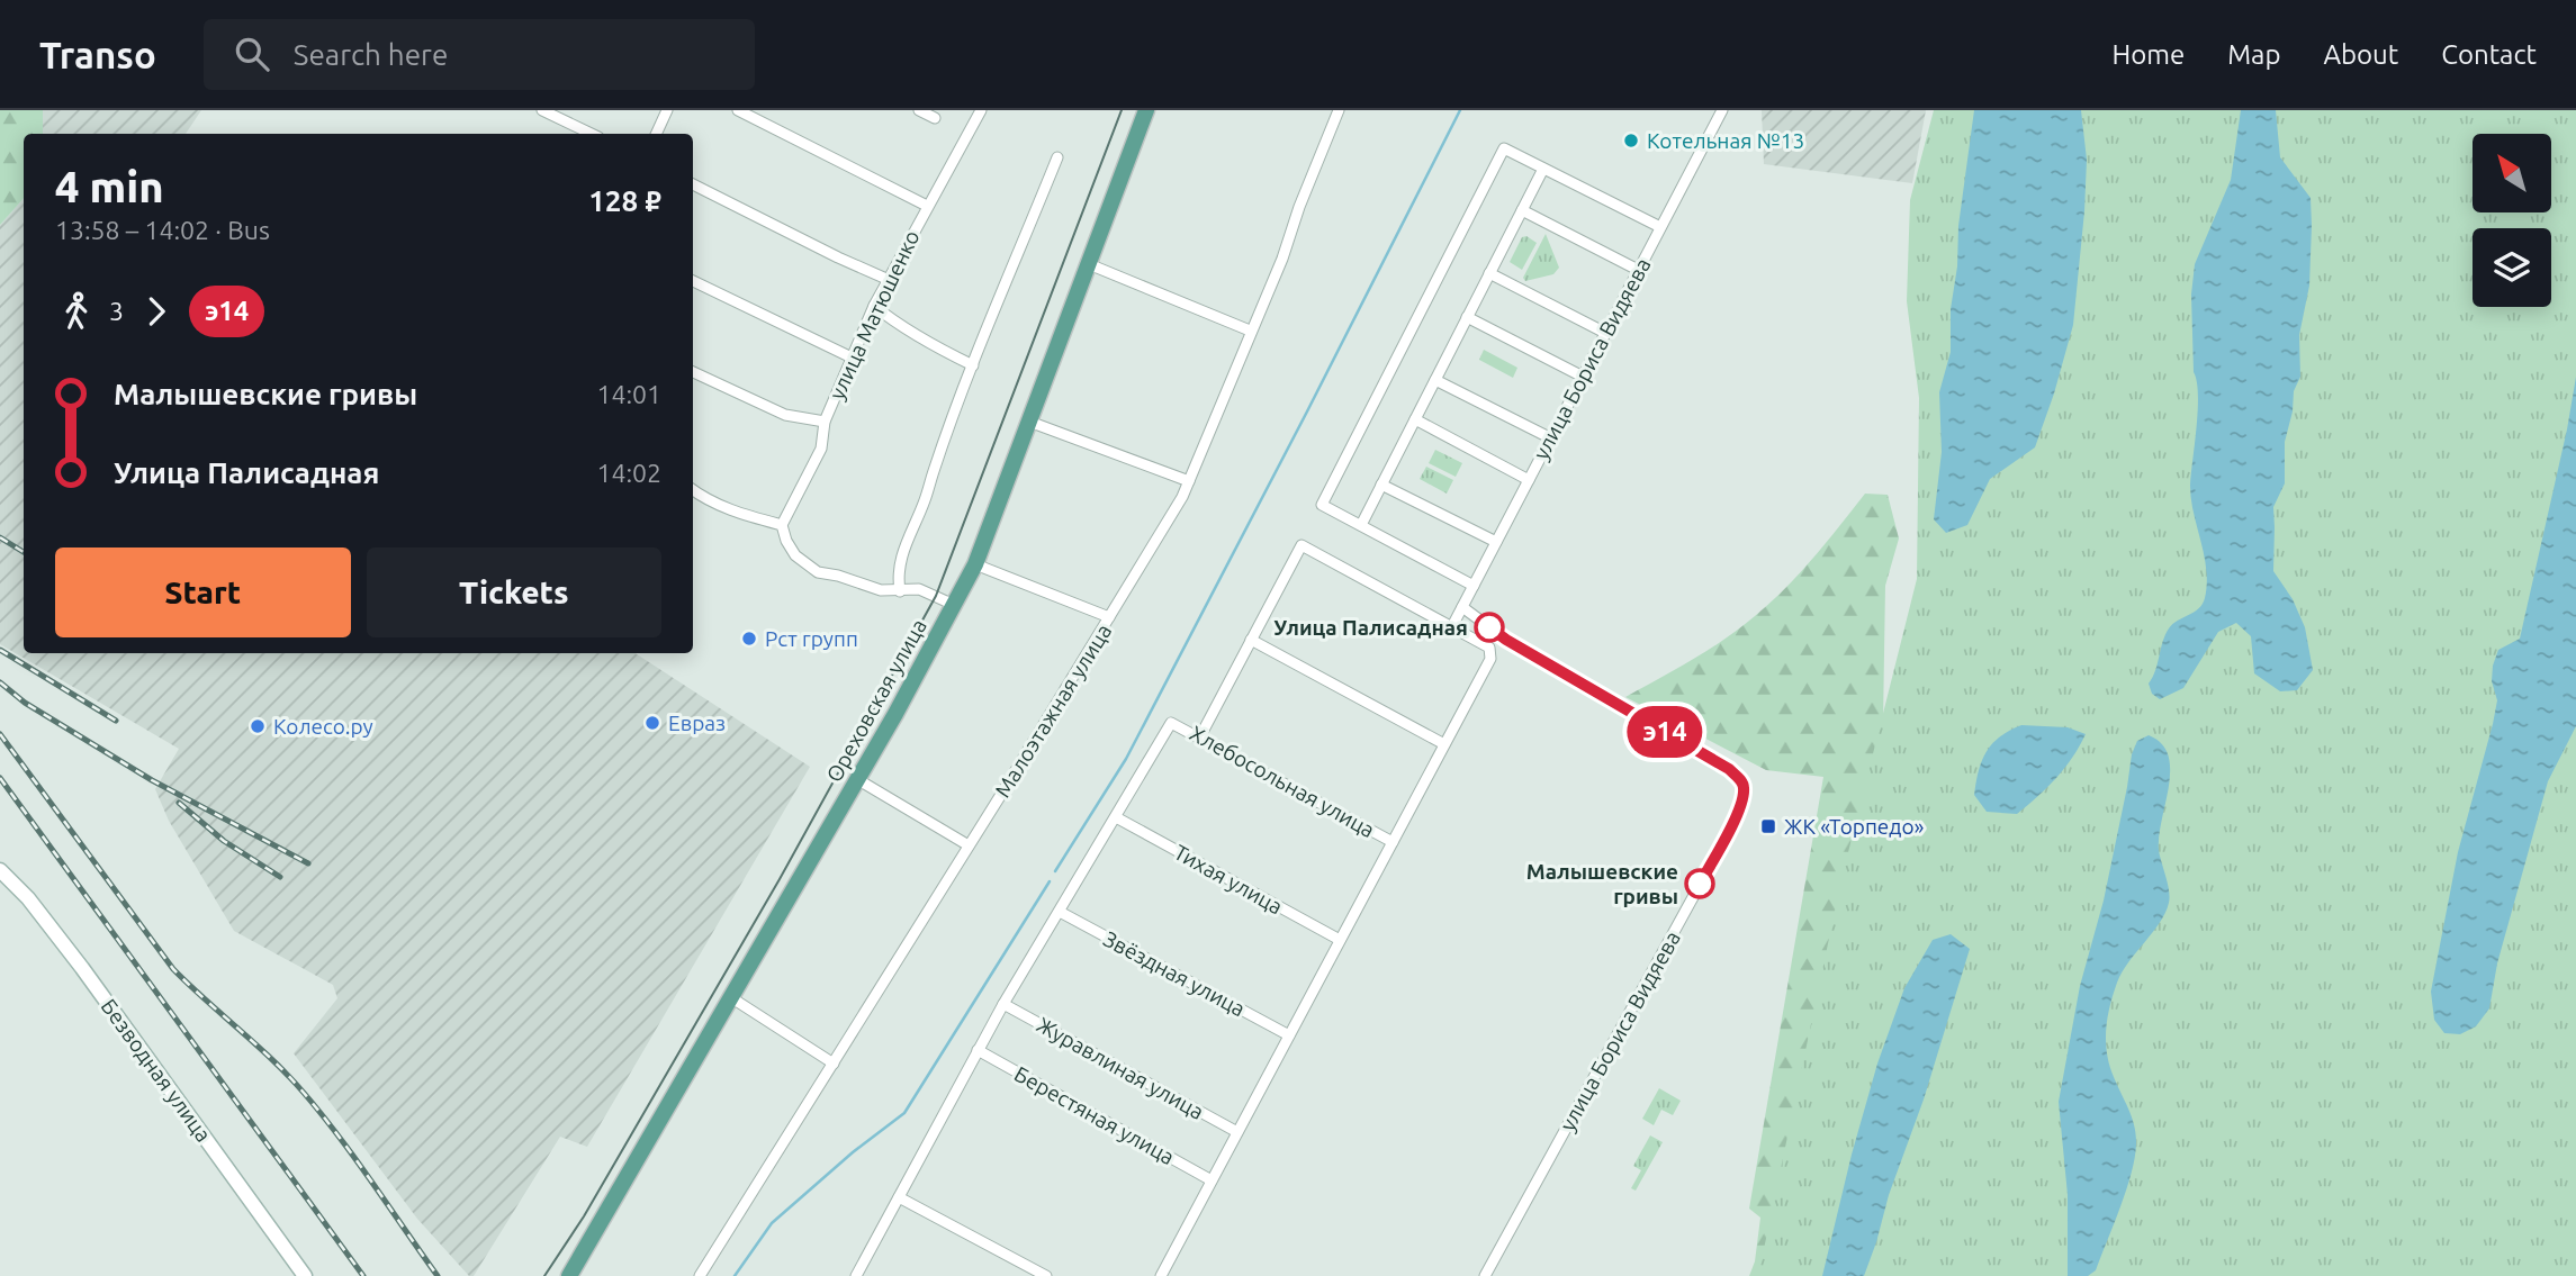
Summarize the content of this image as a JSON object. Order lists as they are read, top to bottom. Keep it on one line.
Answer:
{"streets":{"main road":["Ореховская улица","Безводная улица"],"street":["улица Матюшенко","улица Бориса Видяева","Малоэтажная улица","Хлебосольная улица","Тихая улица","Звёздная улица","Журавлиная улица","Берестяная улица"]},"crossings":[["Хлебосольная улица","Тихая улица"]],"places":{"other":["Котельная №13","Улица Палисадная","Рст групп","Евраз","Колесо.ру","Малышевские гривы"],"transit":["ЖК «Торпедо»"]},"lines":["bus line э14"],"north":"top left","page":{"header":"Transo","search":"Search here","nav":["Home","Map","About","Contact"],"on_map":"э14","heading":["4 min","13:58 – 14:02 · Bus","128 ₽"],"legs":["3","э14"],"list":[{"name":"Малышевские гривы","value":"14:01"},{"name":"Улица Палисадная","value":"14:02"}],"buttons":["Start","Tickets"]}}
